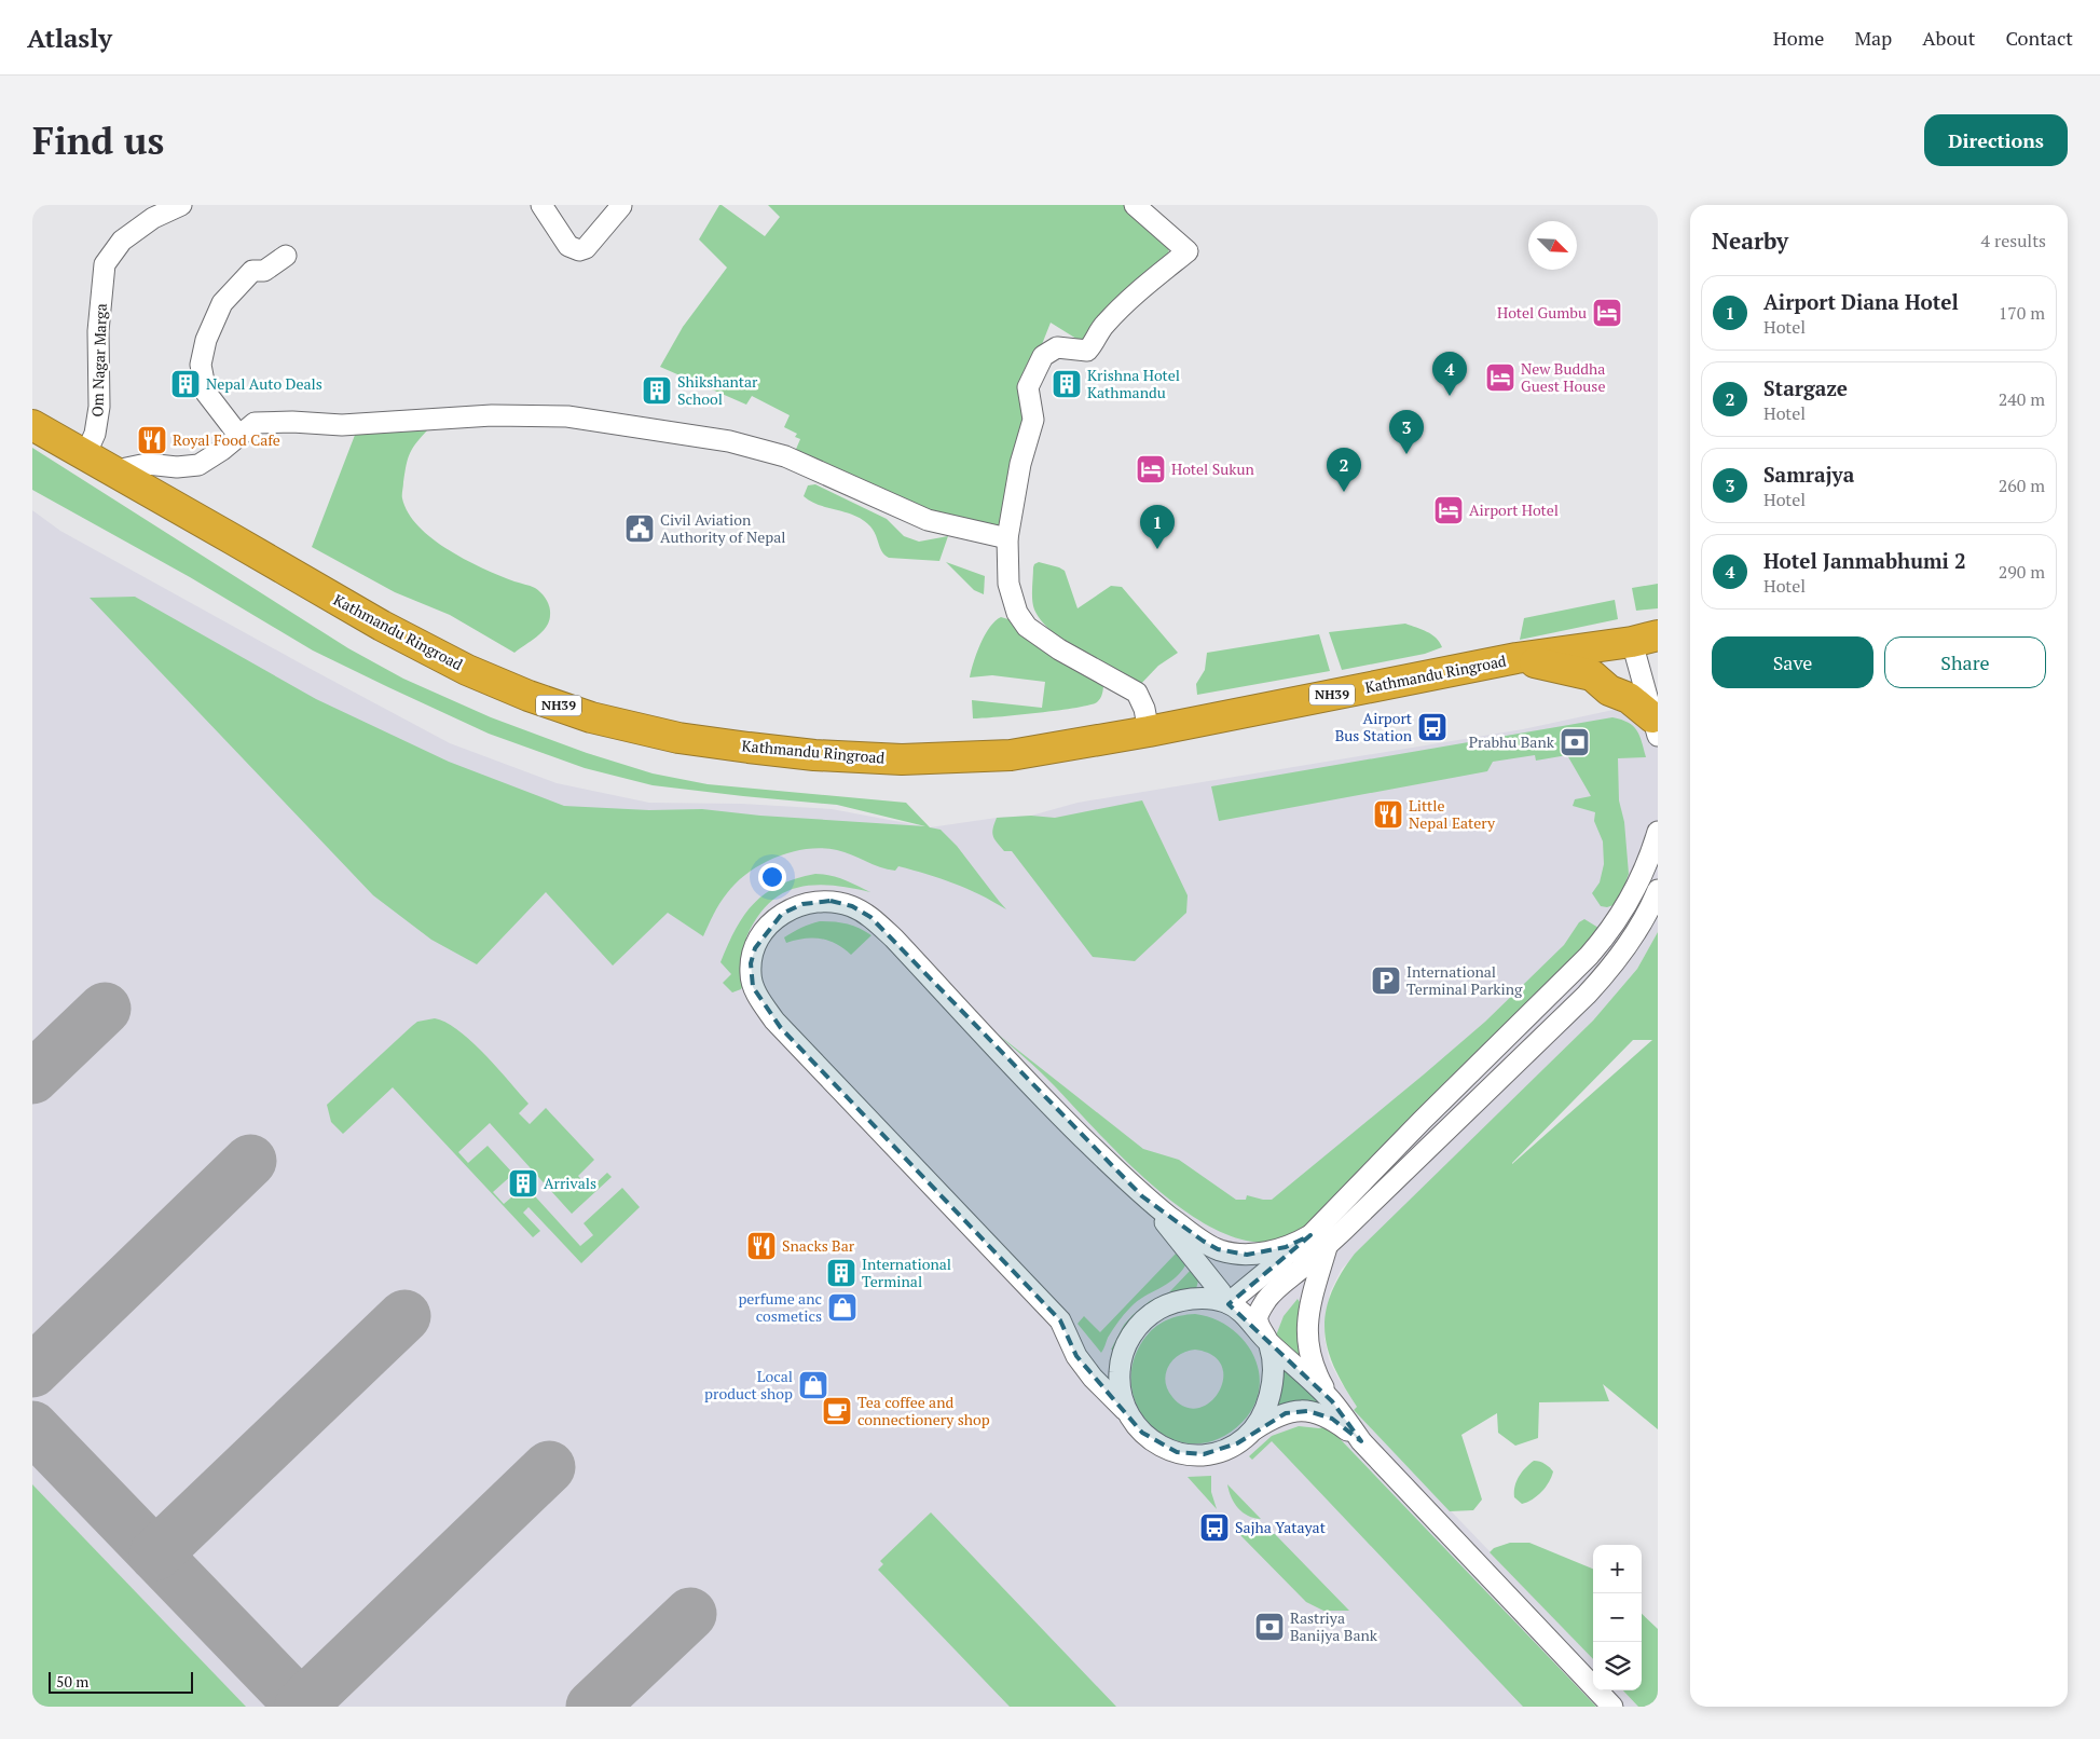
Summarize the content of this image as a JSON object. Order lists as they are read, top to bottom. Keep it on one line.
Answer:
{"streets":{"highway":["Kathmandu Ringroad","NH39"],"street":["Om Nagar Marga"]},"crossings":[["Om Nagar Marga","Kathmandu Ringroad"]],"places":{"hotel":["Hotel Gumbu","New Buddha Guest House","Hotel Sukun","Airport Hotel"],"building":["Nepal Auto Deals","Krishna Hotel Kathmandu","Shikshantar School","Arrivals","International Terminal"],"restaurant":["Royal Food Cafe","Little Nepal Eatery","Snacks Bar"],"public building":["Civil Aviation Authority of Nepal"],"bus stop":["Airport Bus Station","Sajha Yatayat"],"bank":["Prabhu Bank","Rastriya Banijya Bank"],"parking":["International Terminal Parking"],"shop":["perfume anc cosmetics","Local product shop"],"cafe":["Tea coffee and connectionery shop"]},"scale_bar":"50 m","north":"bottom right","page":{"header":"Atlasly","nav":["Home","Map","About","Contact"],"buttons":["Directions",["Save","Share"]],"title":"Find us","heading":["Nearby","4 results"],"list":[{"mark":"1","name":"Airport Diana Hotel","note":"Hotel","value":"170 m"},{"mark":"2","name":"Stargaze","note":"Hotel","value":"240 m"},{"mark":"3","name":"Samrajya","note":"Hotel","value":"260 m"},{"mark":"4","name":"Hotel Janmabhumi 2","note":"Hotel","value":"290 m"}],"pins":["4","3","2","1"],"map_buttons":["+","−"],"scale":"50 m"}}
